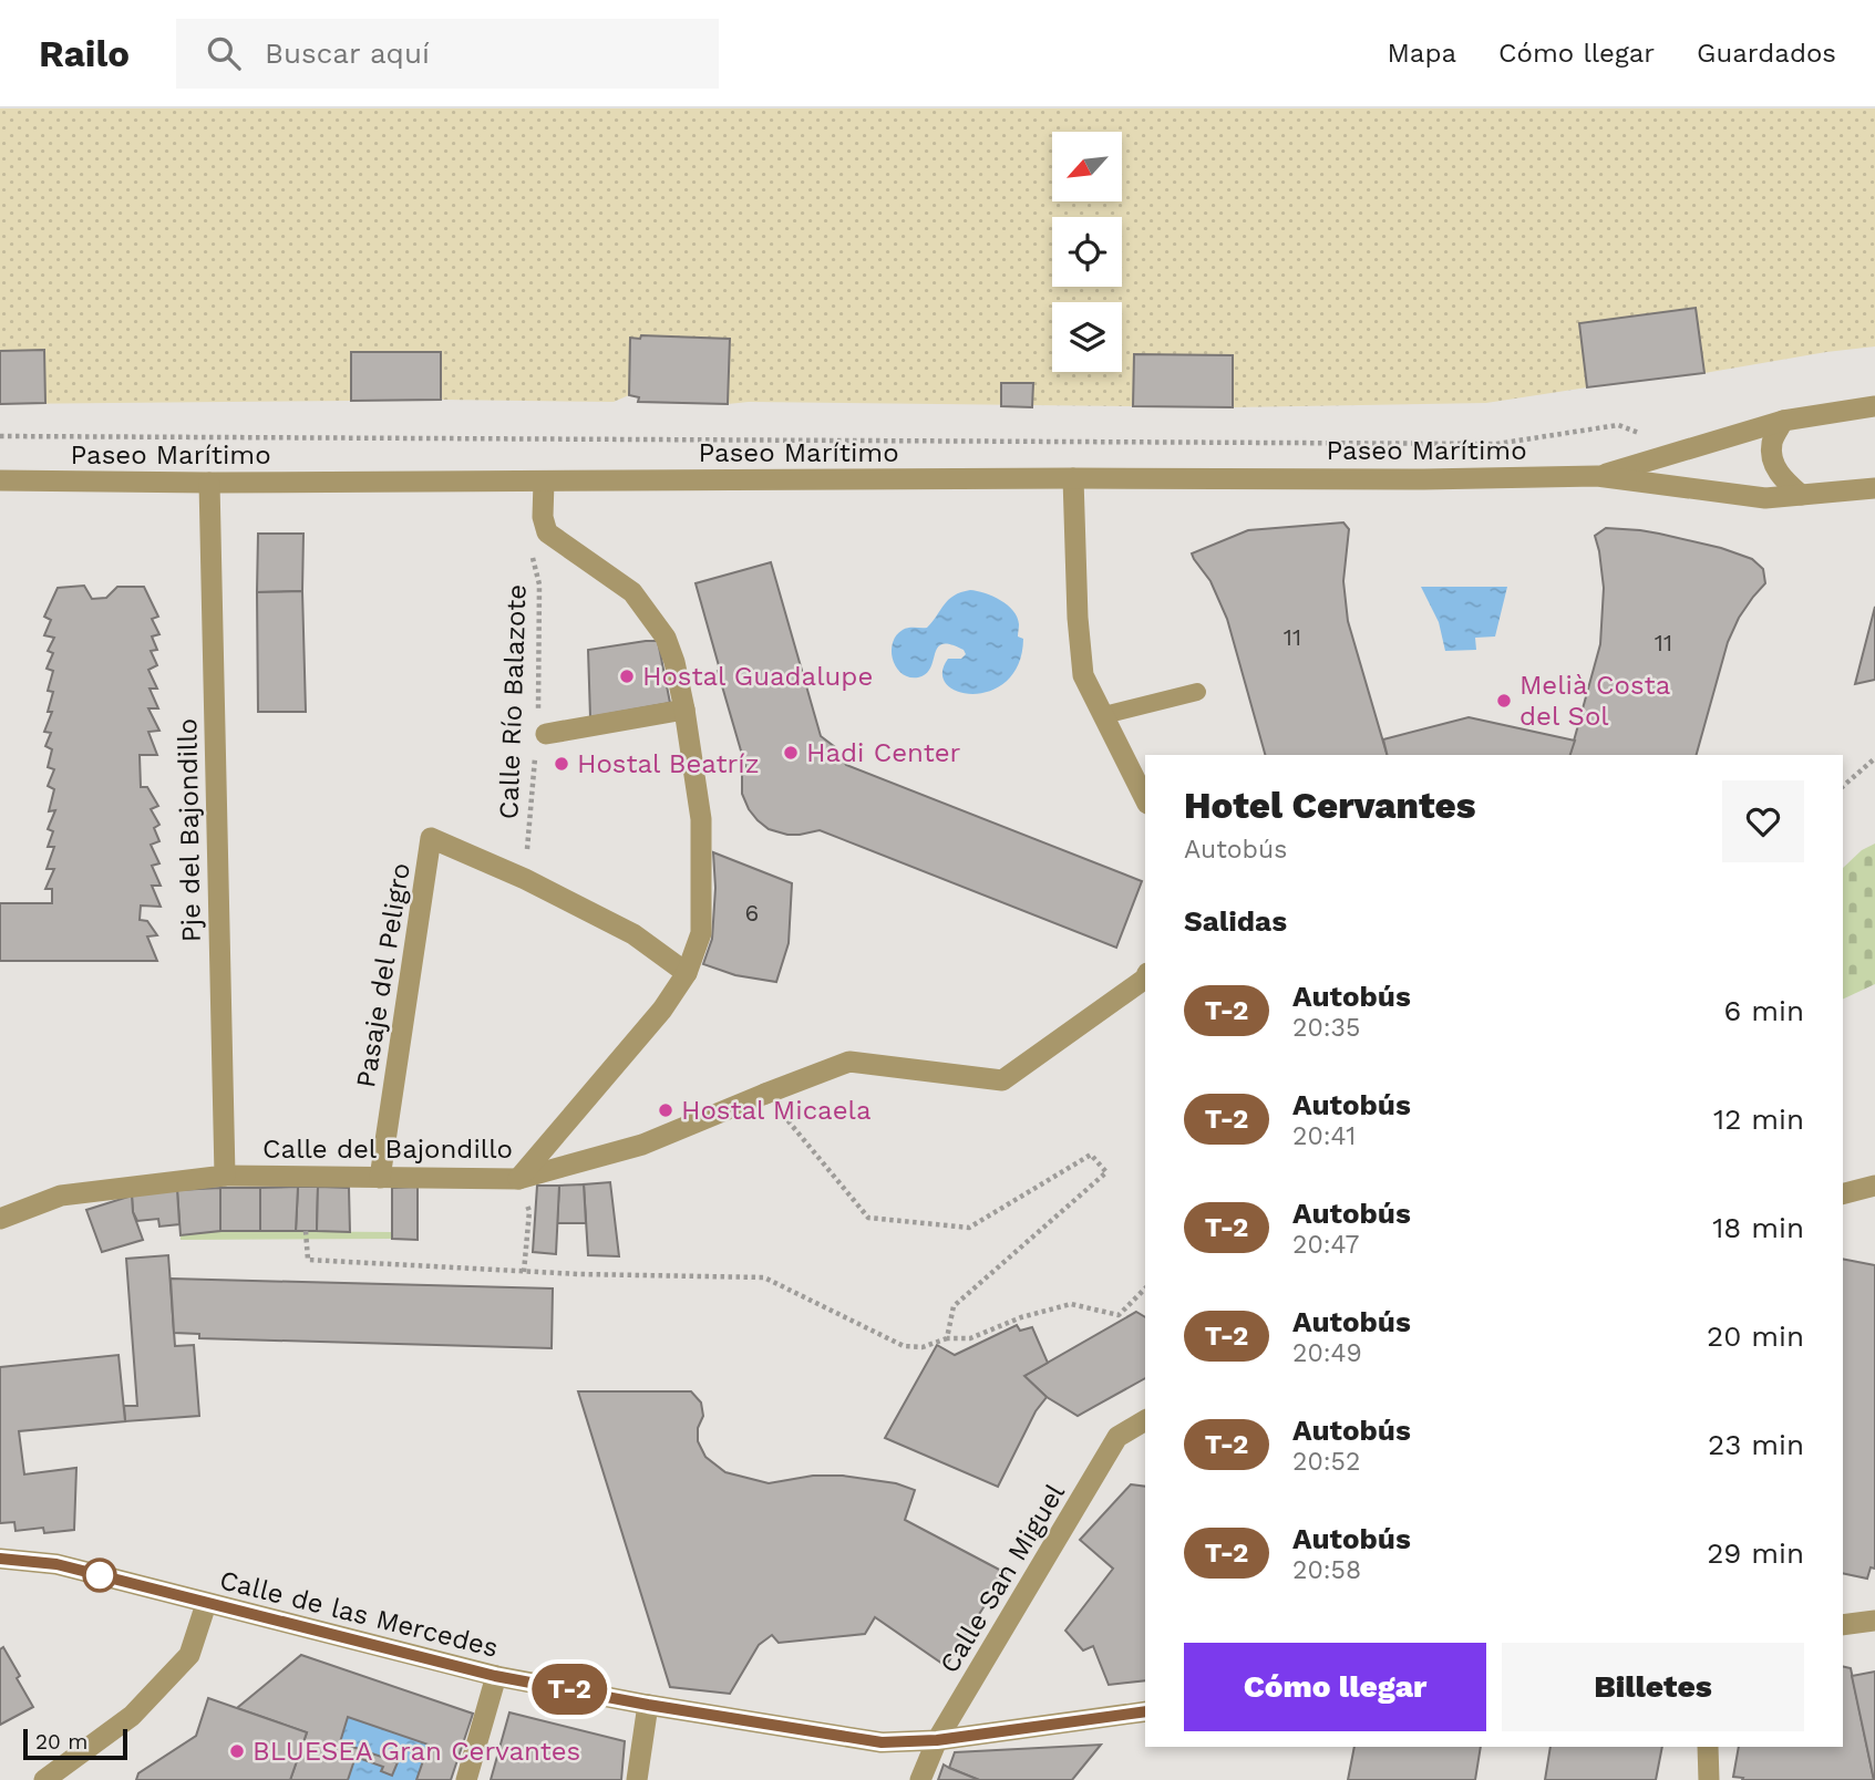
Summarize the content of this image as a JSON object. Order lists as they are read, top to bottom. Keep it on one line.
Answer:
{"streets":{"street":["Paseo Marítimo","Pje del Bajondillo","Pasaje del Peligro","Calle del Bajondillo","Calle San Miguel","Calle de las Mercedes"],"path":["Calle Río Balazote"]},"crossings":[["Paseo Marítimo","Pje del Bajondillo"],["Calle Río Balazote","Pasaje del Peligro"],["Pje del Bajondillo","Calle del Bajondillo"],["Pasaje del Peligro","Calle del Bajondillo"],["Calle San Miguel","Calle de las Mercedes"]],"places":["Hostal Guadalupe","Melià Costa del Sol","Hadi Center","Hostal Beatríz","Hostal Micaela","BLUESEA Gran Cervantes"],"lines":["bus line T-2"],"house_numbers":["11","11","6"],"scale_bar":"20 m","north":"bottom left","page":{"header":"Railo","search":"Buscar aquí","nav":["Mapa","Cómo llegar","Guardados"],"on_map":"T-2","heading":[["Hotel Cervantes","Autobús"],"Salidas"],"list":[{"mark":"T-2","name":"Autobús","note":"20:35","value":"6 min"},{"mark":"T-2","name":"Autobús","note":"20:41","value":"12 min"},{"mark":"T-2","name":"Autobús","note":"20:47","value":"18 min"},{"mark":"T-2","name":"Autobús","note":"20:49","value":"20 min"},{"mark":"T-2","name":"Autobús","note":"20:52","value":"23 min"},{"mark":"T-2","name":"Autobús","note":"20:58","value":"29 min"}],"buttons":["Cómo llegar","Billetes"],"scale":"20 m"}}
